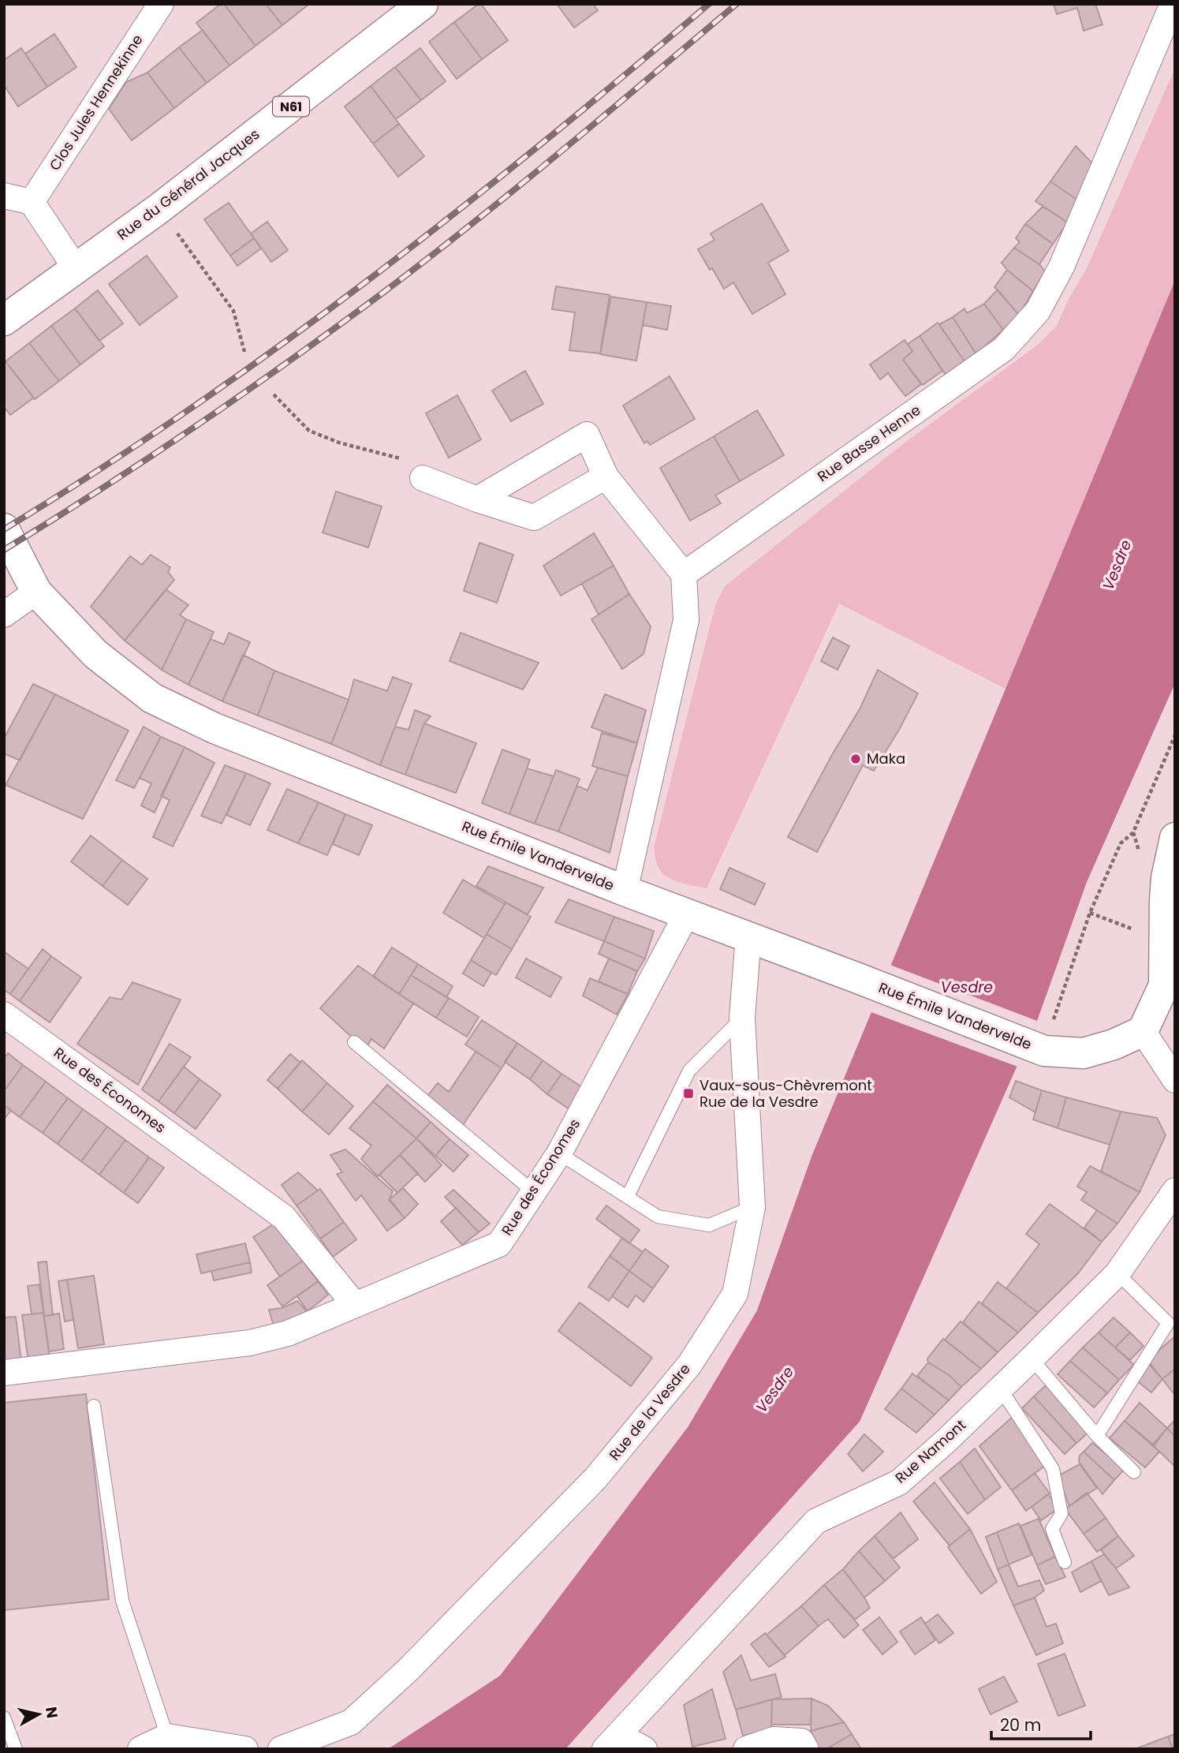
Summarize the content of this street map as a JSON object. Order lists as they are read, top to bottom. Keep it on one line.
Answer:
{"streets":{"main road":["N61","Rue du Général Jacques","Rue Émile Vandervelde"],"street":["Clos Jules Hennekinne","Rue Basse Henne","Rue des Économes","Rue de la Vesdre","Rue Namont"]},"crossings":[["Rue Émile Vandervelde","Rue des Économes"],["Rue Émile Vandervelde","Rue de la Vesdre"]],"water":["Vesdre"],"places":{"other":["Maka"],"transit":["Vaux-sous-Chèvremont Rue de la Vesdre"]},"scale_bar":"20 m","north":"right"}
